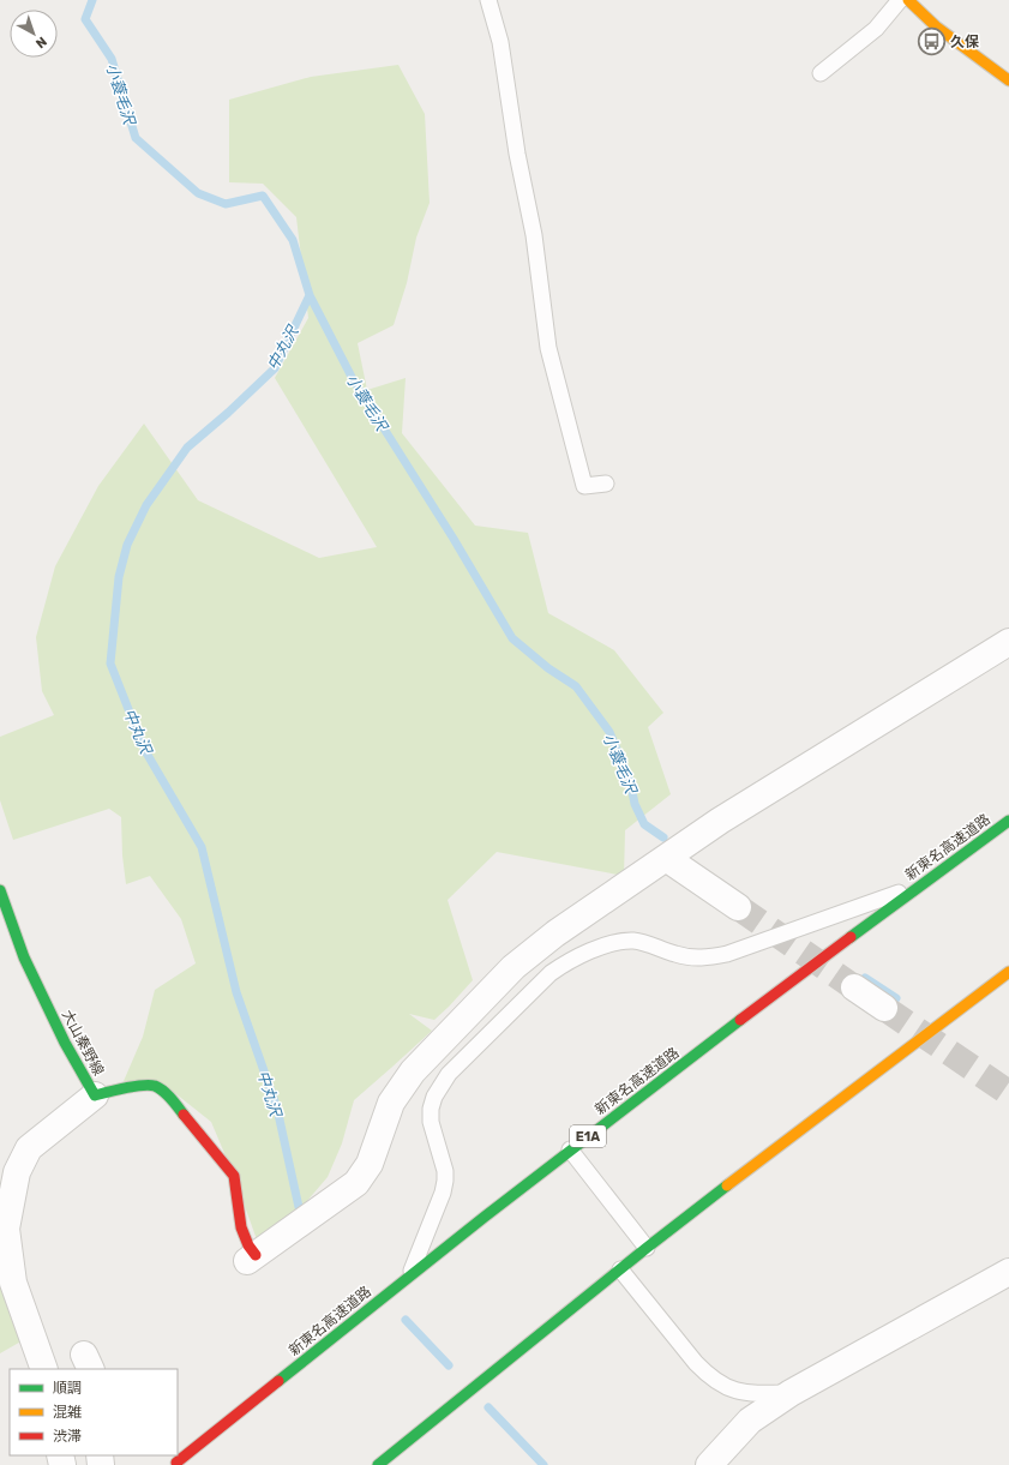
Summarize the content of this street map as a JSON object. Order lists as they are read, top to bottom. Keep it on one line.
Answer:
{"streets":{"main road":["新東名高速道路","大山秦野線","E1A"]},"water":["小蓑毛沢","中丸沢"],"places":{"bus stop":["久保"]},"legend":["順調","混雑","渋滞"],"north":"bottom right"}
